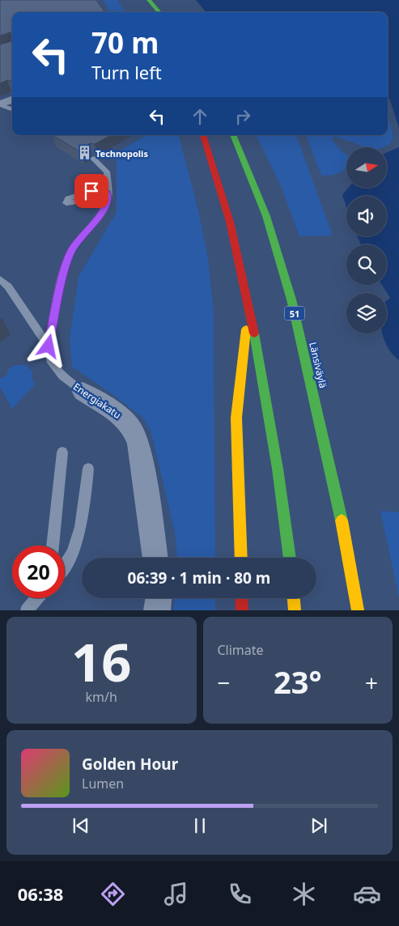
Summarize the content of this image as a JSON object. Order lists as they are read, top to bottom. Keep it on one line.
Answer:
{"streets":{"highway":["51","Länsiväylä"],"street":["Energiakatu"]},"places":{"building":["Technopolis"]},"north":"right","page":{"turn":["70 m","Turn left"],"limit":"20","trip":"06:39 · 1 min · 80 m","tile":[["16","km/h"],"Climate"],"heat":["−","23°","+"],"song":["Golden Hour","Lumen"],"tabs":"06:38"}}
